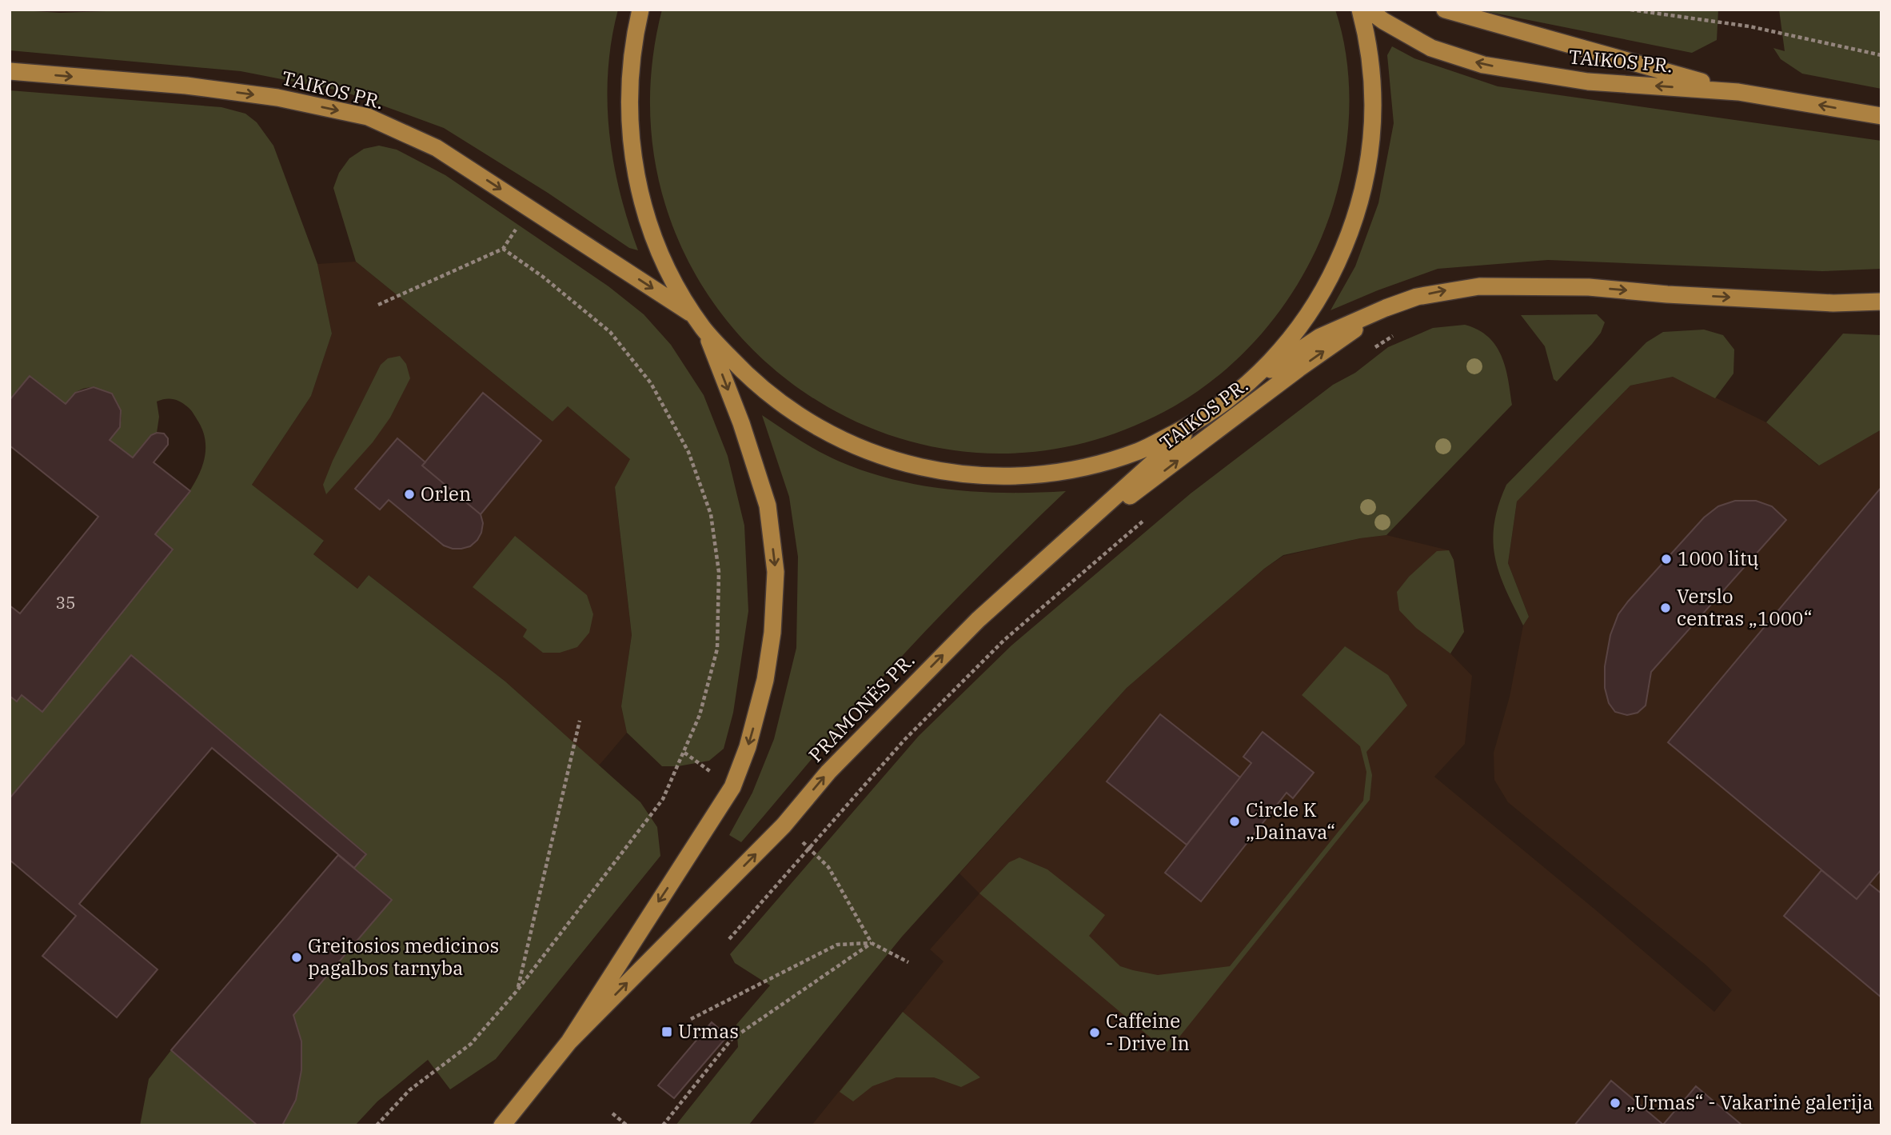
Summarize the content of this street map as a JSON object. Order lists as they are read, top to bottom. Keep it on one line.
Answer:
{"streets":{"main road":["TAIKOS PR.","PRAMONĖS PR."]},"crossings":[["TAIKOS PR.","PRAMONĖS PR."]],"places":{"other":["Orlen","1000 litų","Verslo centras „1000“","Circle K „Dainava“","Greitosios medicinos pagalbos tarnyba","Caffeine - Drive In","„Urmas“ - Vakarinė galerija"],"transit":["Urmas"]},"house_numbers":["35"]}
